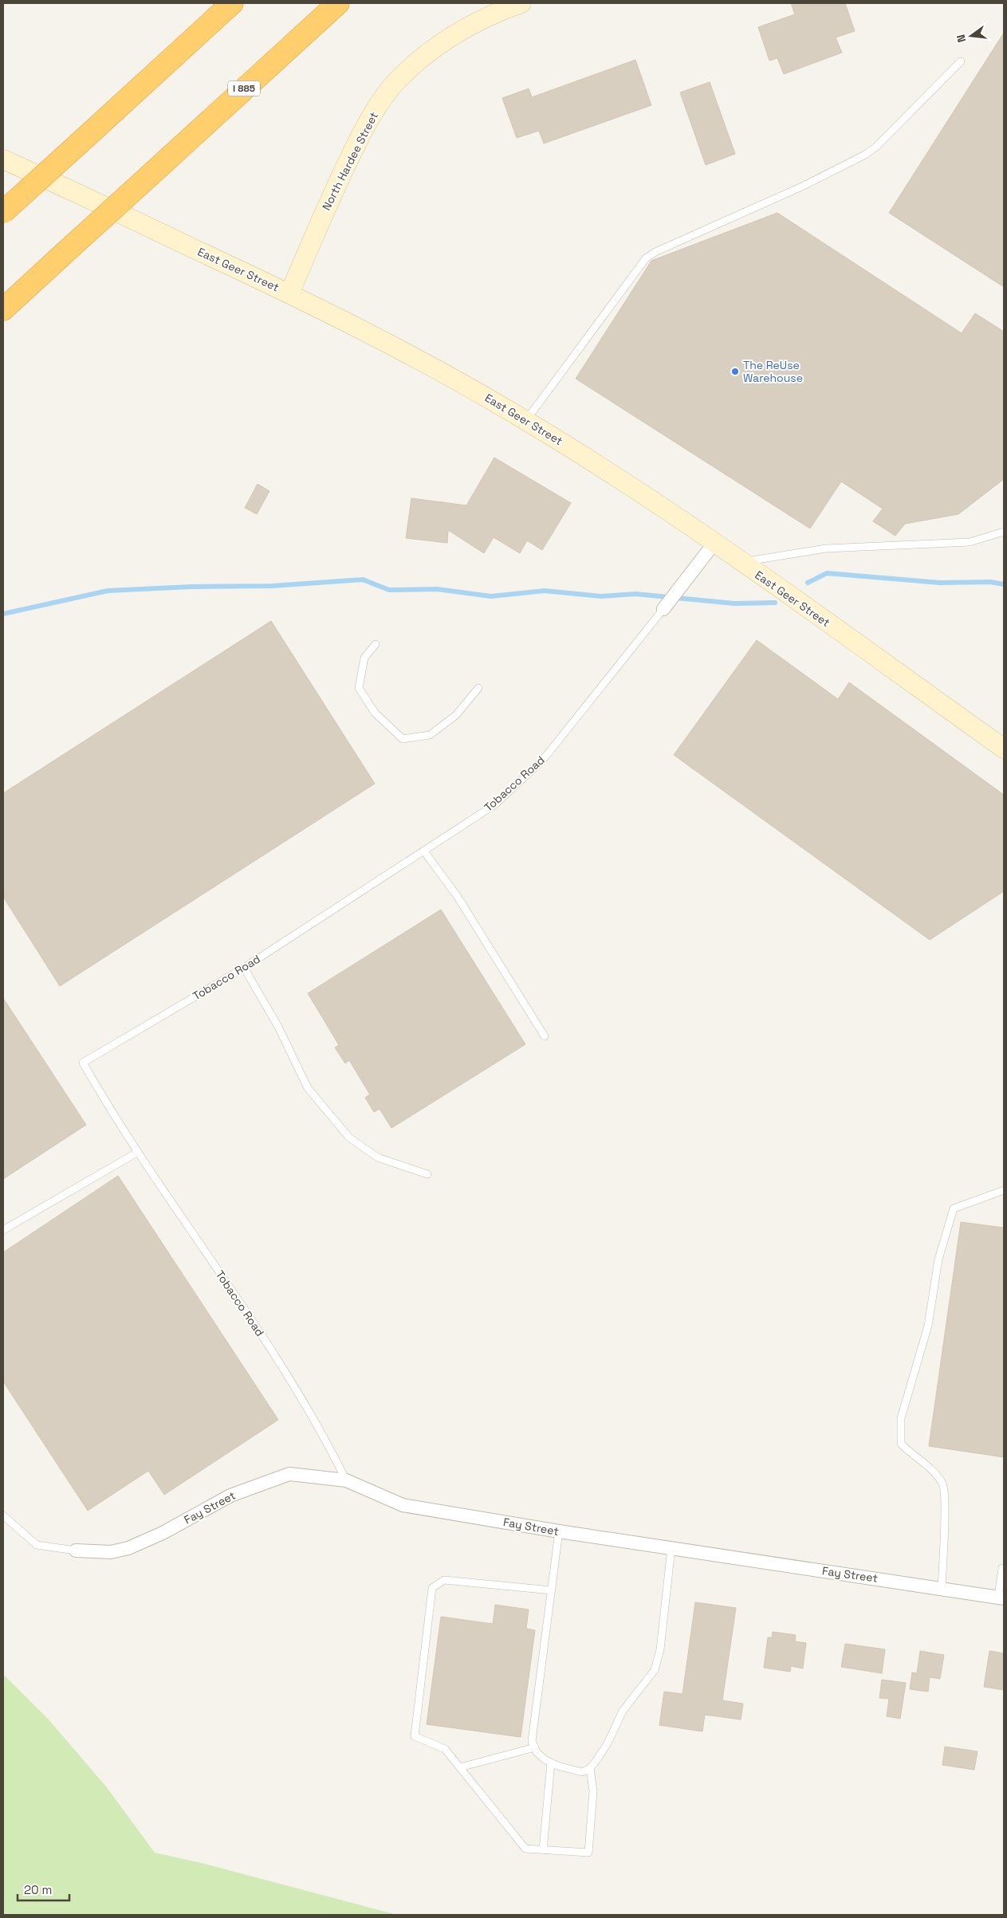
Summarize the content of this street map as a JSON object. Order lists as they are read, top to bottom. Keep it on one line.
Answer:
{"streets":{"highway":["I 885"],"main road":["North Hardee Street","East Geer Street"],"street":["Tobacco Road","Fay Street"]},"crossings":[["North Hardee Street","East Geer Street"],["East Geer Street","Tobacco Road"],["Tobacco Road","Fay Street"]],"places":["The ReUse Warehouse"],"scale_bar":"20 m","north":"left"}
